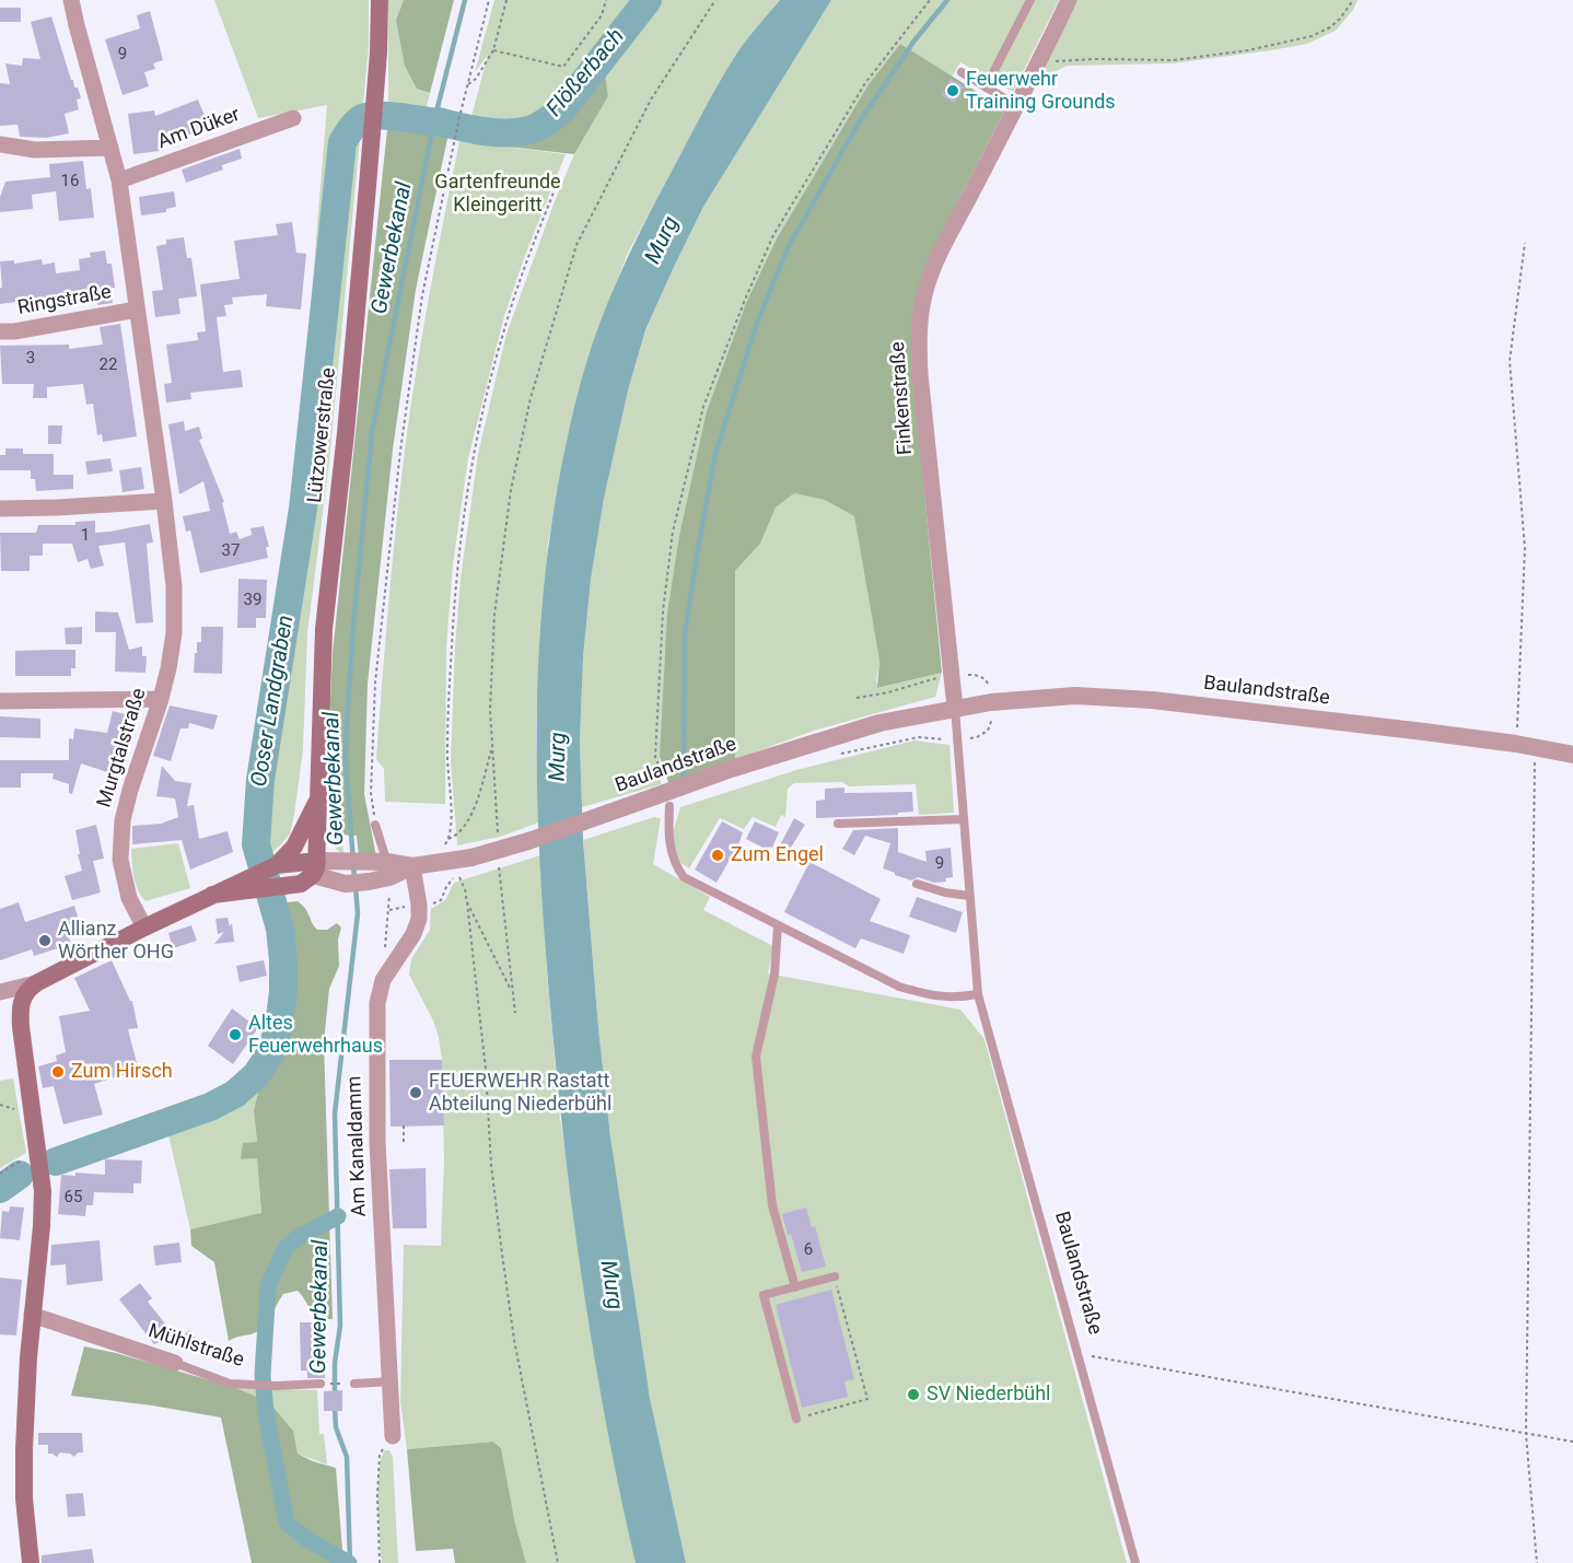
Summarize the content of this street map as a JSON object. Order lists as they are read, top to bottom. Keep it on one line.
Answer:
{"streets":{"main road":["Lützowerstraße","Baulandstraße"],"street":["Am Düker","Ringstraße","Finkenstraße","Murgtalstraße","Am Kanaldamm","Mühlstraße"]},"crossings":[["Am Düker","Murgtalstraße"],["Ringstraße","Murgtalstraße"],["Finkenstraße","Baulandstraße"],["Lützowerstraße","Baulandstraße"],["Baulandstraße","Murgtalstraße"],["Baulandstraße","Am Kanaldamm"]],"water":["Flößerbach","Murg","Gewerbekanal","Ooser Landgraben"],"parks":["Gartenfreunde Kleingeritt"],"places":["Feuerwehr Training Grounds","Zum Engel","Allianz Wörther OHG","Altes Feuerwehrhaus","Zum Hirsch","FEUERWEHR Rastatt Abteilung Niederbühl","SV Niederbühl"],"house_numbers":["9","16","3","22","1","37","39","9","65","6"]}
